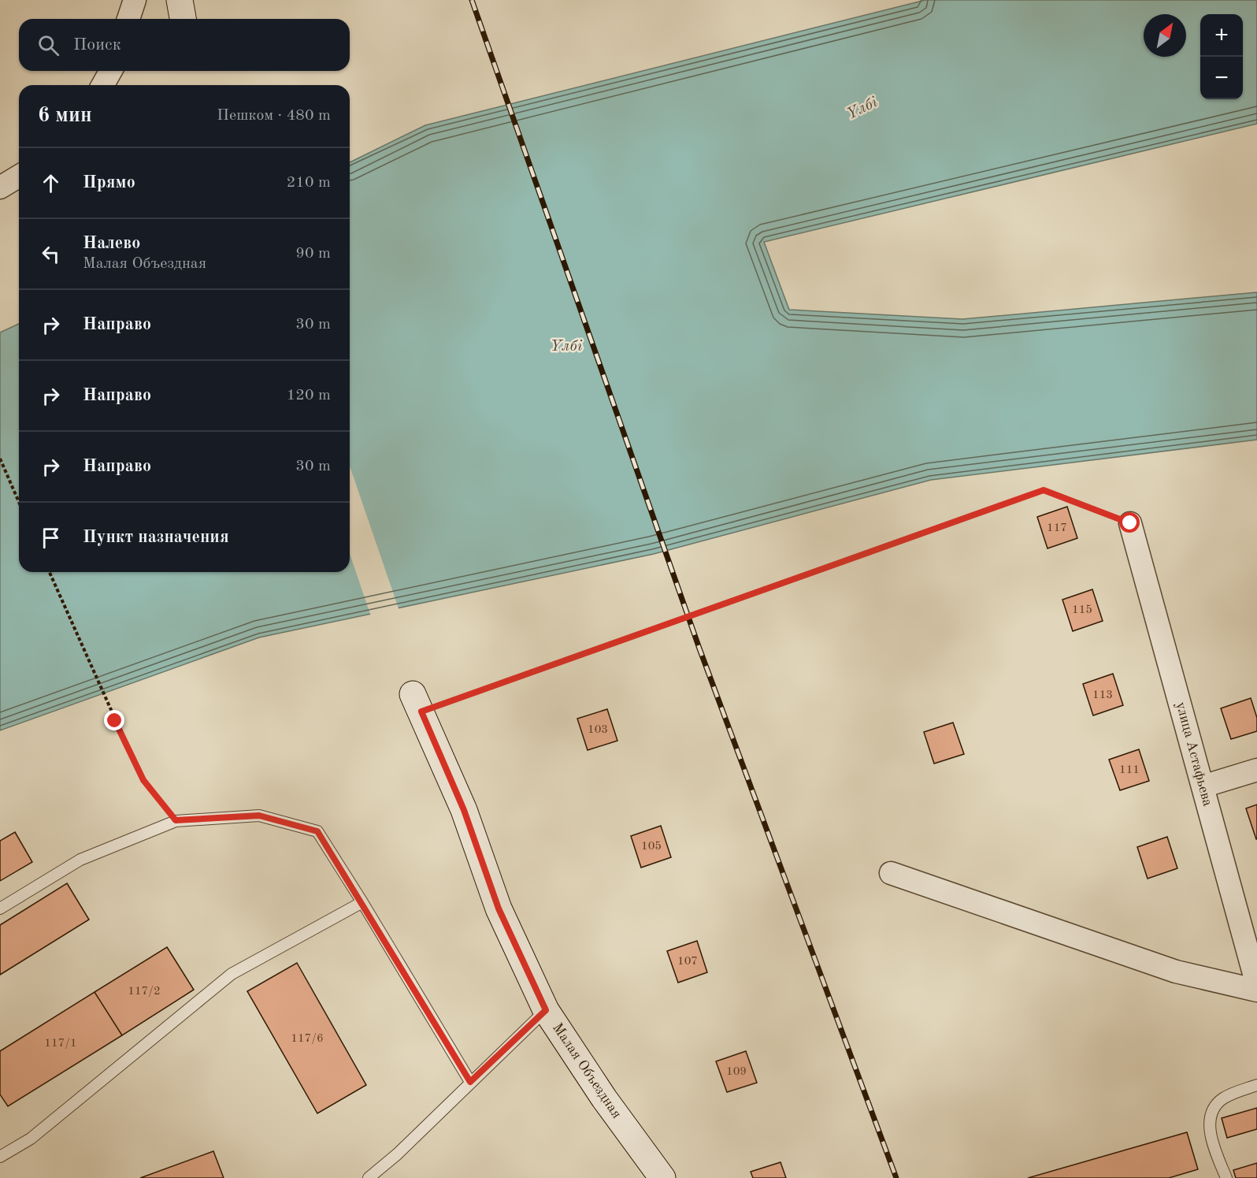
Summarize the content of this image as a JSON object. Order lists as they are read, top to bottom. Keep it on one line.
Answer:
{"streets":{"main road":["Малая Объездная"],"street":["улица Астафьева"]},"water":["Үлбі"],"house_numbers":["117","115","113","103","111","105","107","117/2","117/6","117/1","109"],"north":"top right","page":{"map_buttons":["+","−"],"search":"Поиск","heading":["6 мин","Пешком · 480 m"],"list":[["Прямо","210 m"],["Налево","Малая Объездная","90 m"],["Направо","30 m"],["Направо","120 m"],["Направо","30 m"],"Пункт назначения"]}}
